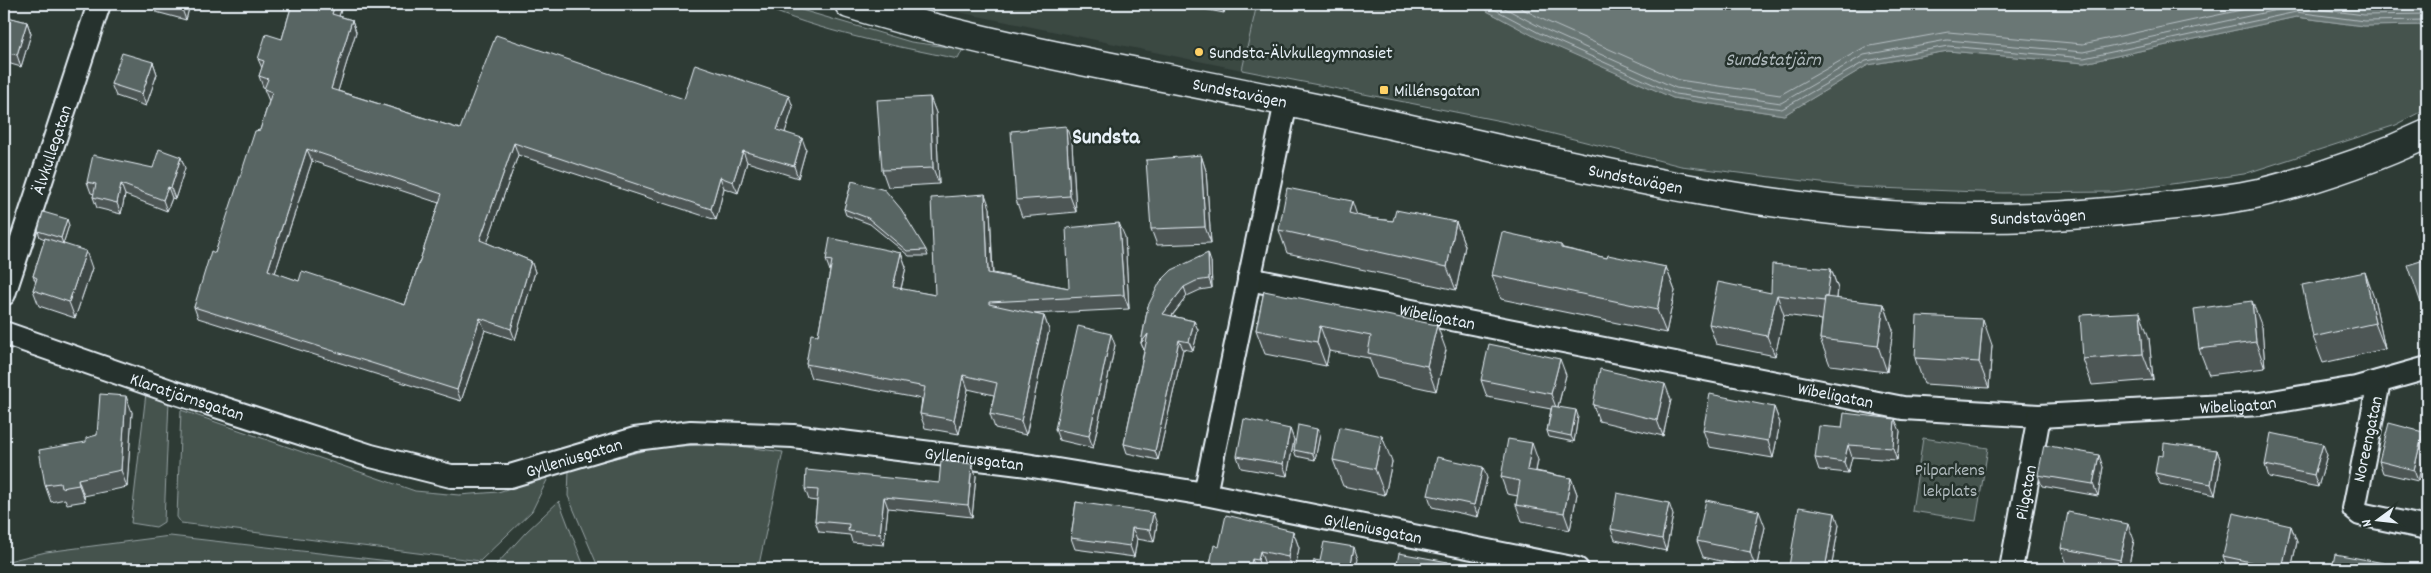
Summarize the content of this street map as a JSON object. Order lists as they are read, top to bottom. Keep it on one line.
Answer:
{"streets":{"street":["Sundstavägen","Älvkullegatan","Wibeligatan","Klaratjärnsgatan","Noreengatan","Gylleniusgatan","Pilgatan"]},"crossings":[["Wibeligatan","Noreengatan"],["Wibeligatan","Pilgatan"],["Klaratjärnsgatan","Gylleniusgatan"]],"districts":["Sundsta"],"water":["Sundstatjärn"],"parks":["Pilparkens lekplats"],"places":{"other":["Sundsta-Älvkullegymnasiet"],"transit":["Millénsgatan"]},"north":"left"}
